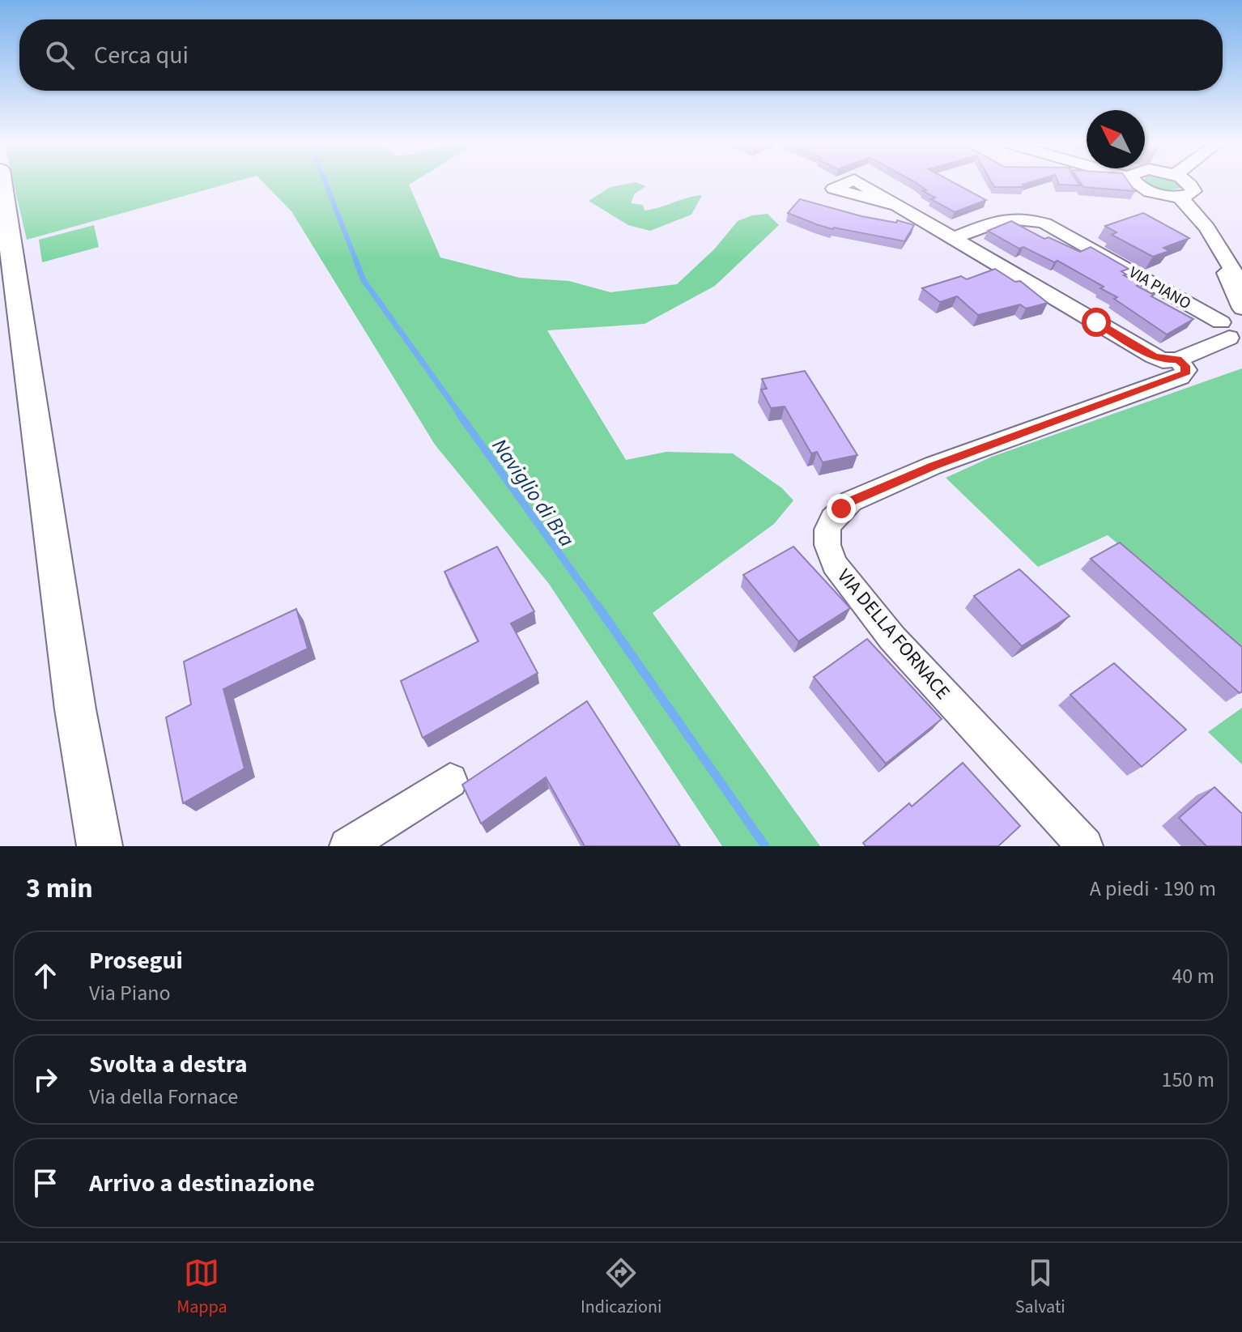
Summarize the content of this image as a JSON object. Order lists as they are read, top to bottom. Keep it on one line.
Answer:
{"streets":{"street":["VIA PIANO","VIA DELLA FORNACE"]},"water":["Naviglio di Bra"],"north":"top left","page":{"search":"Cerca qui","heading":["3 min","A piedi · 190 m"],"list":[["Prosegui","Via Piano","40 m"],["Svolta a destra","Via della Fornace","150 m"],"Arrivo a destinazione"],"nav":["Mappa","Indicazioni","Salvati"]}}
